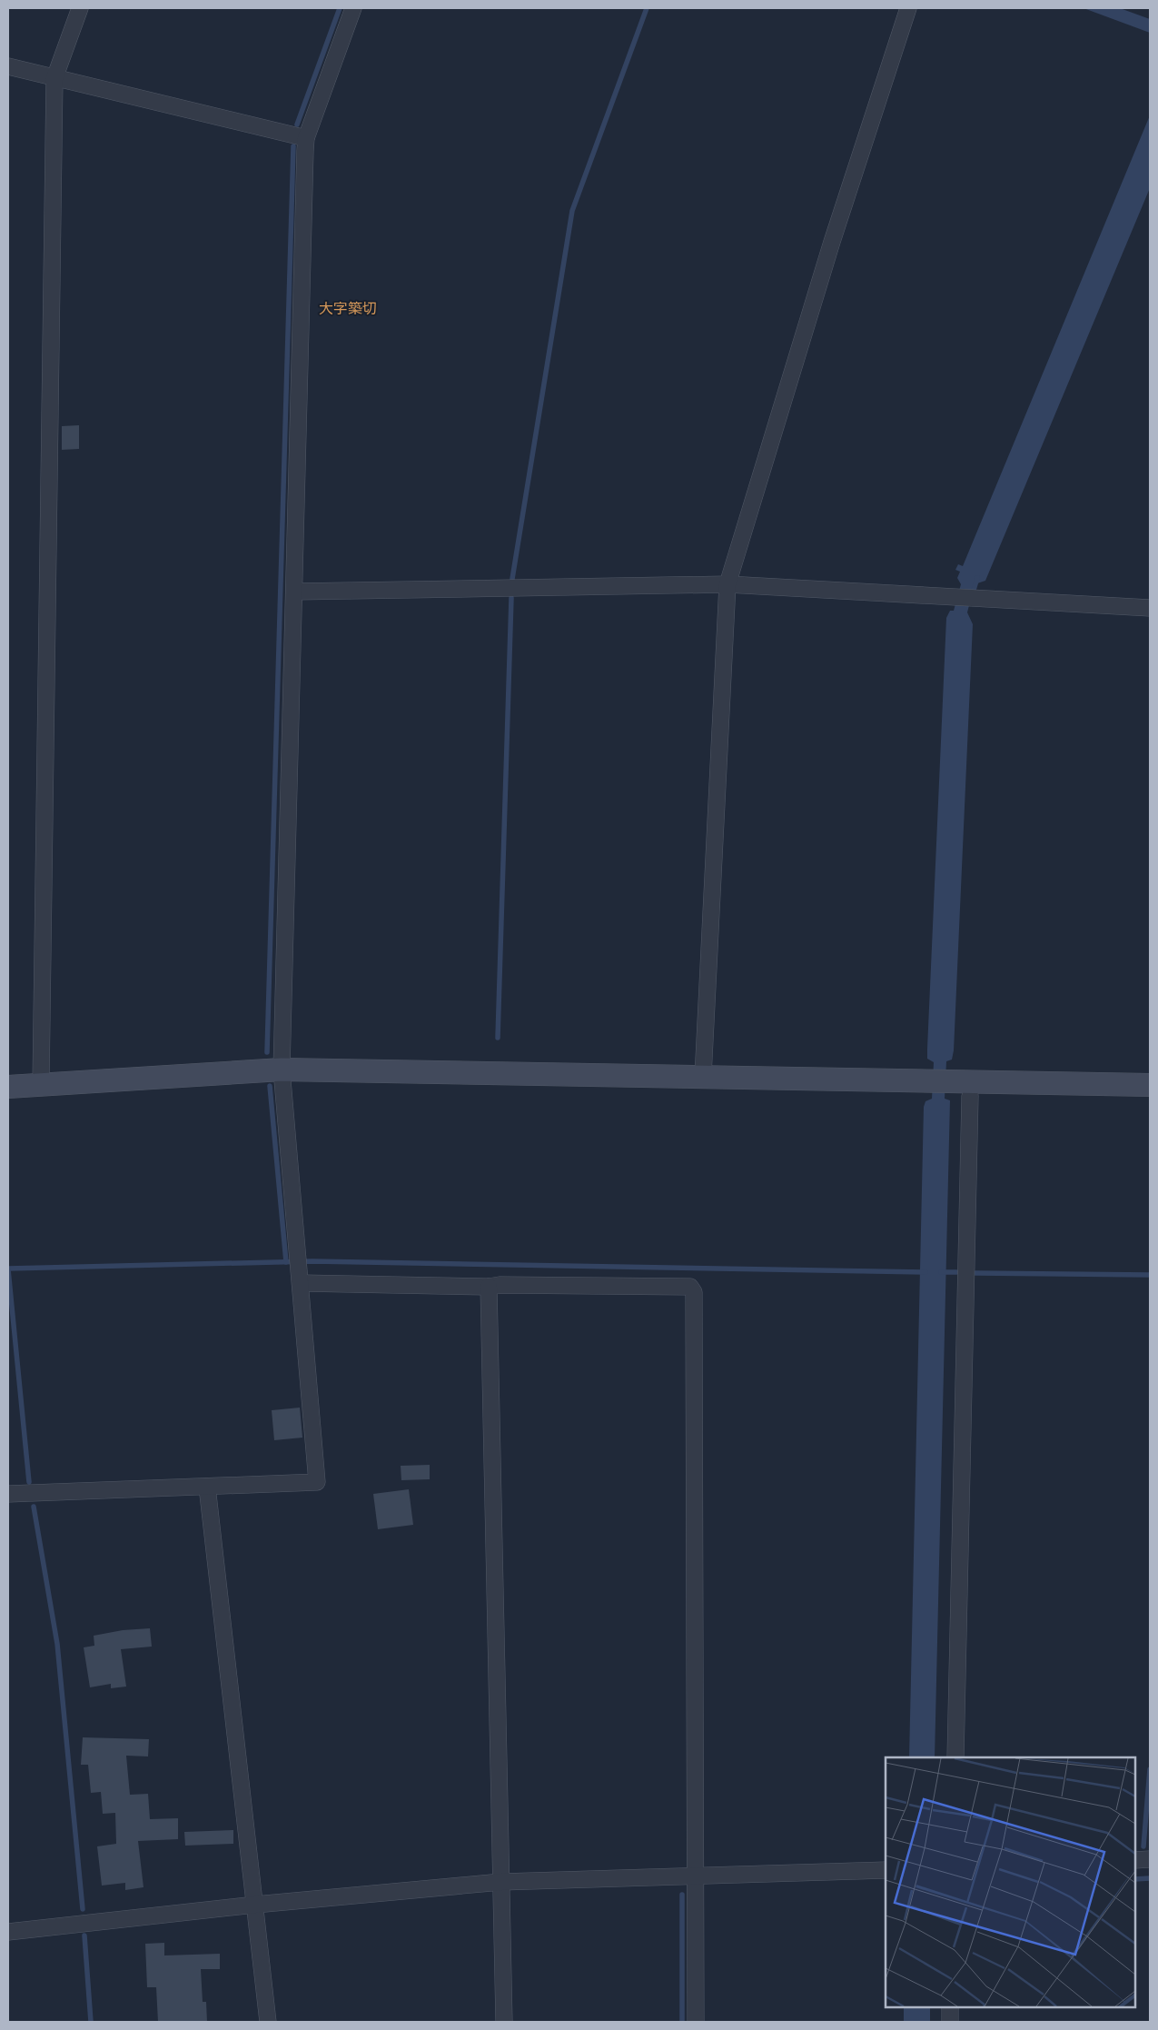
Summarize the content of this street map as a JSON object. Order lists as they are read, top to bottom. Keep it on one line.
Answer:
{"districts":["大字築切"]}
